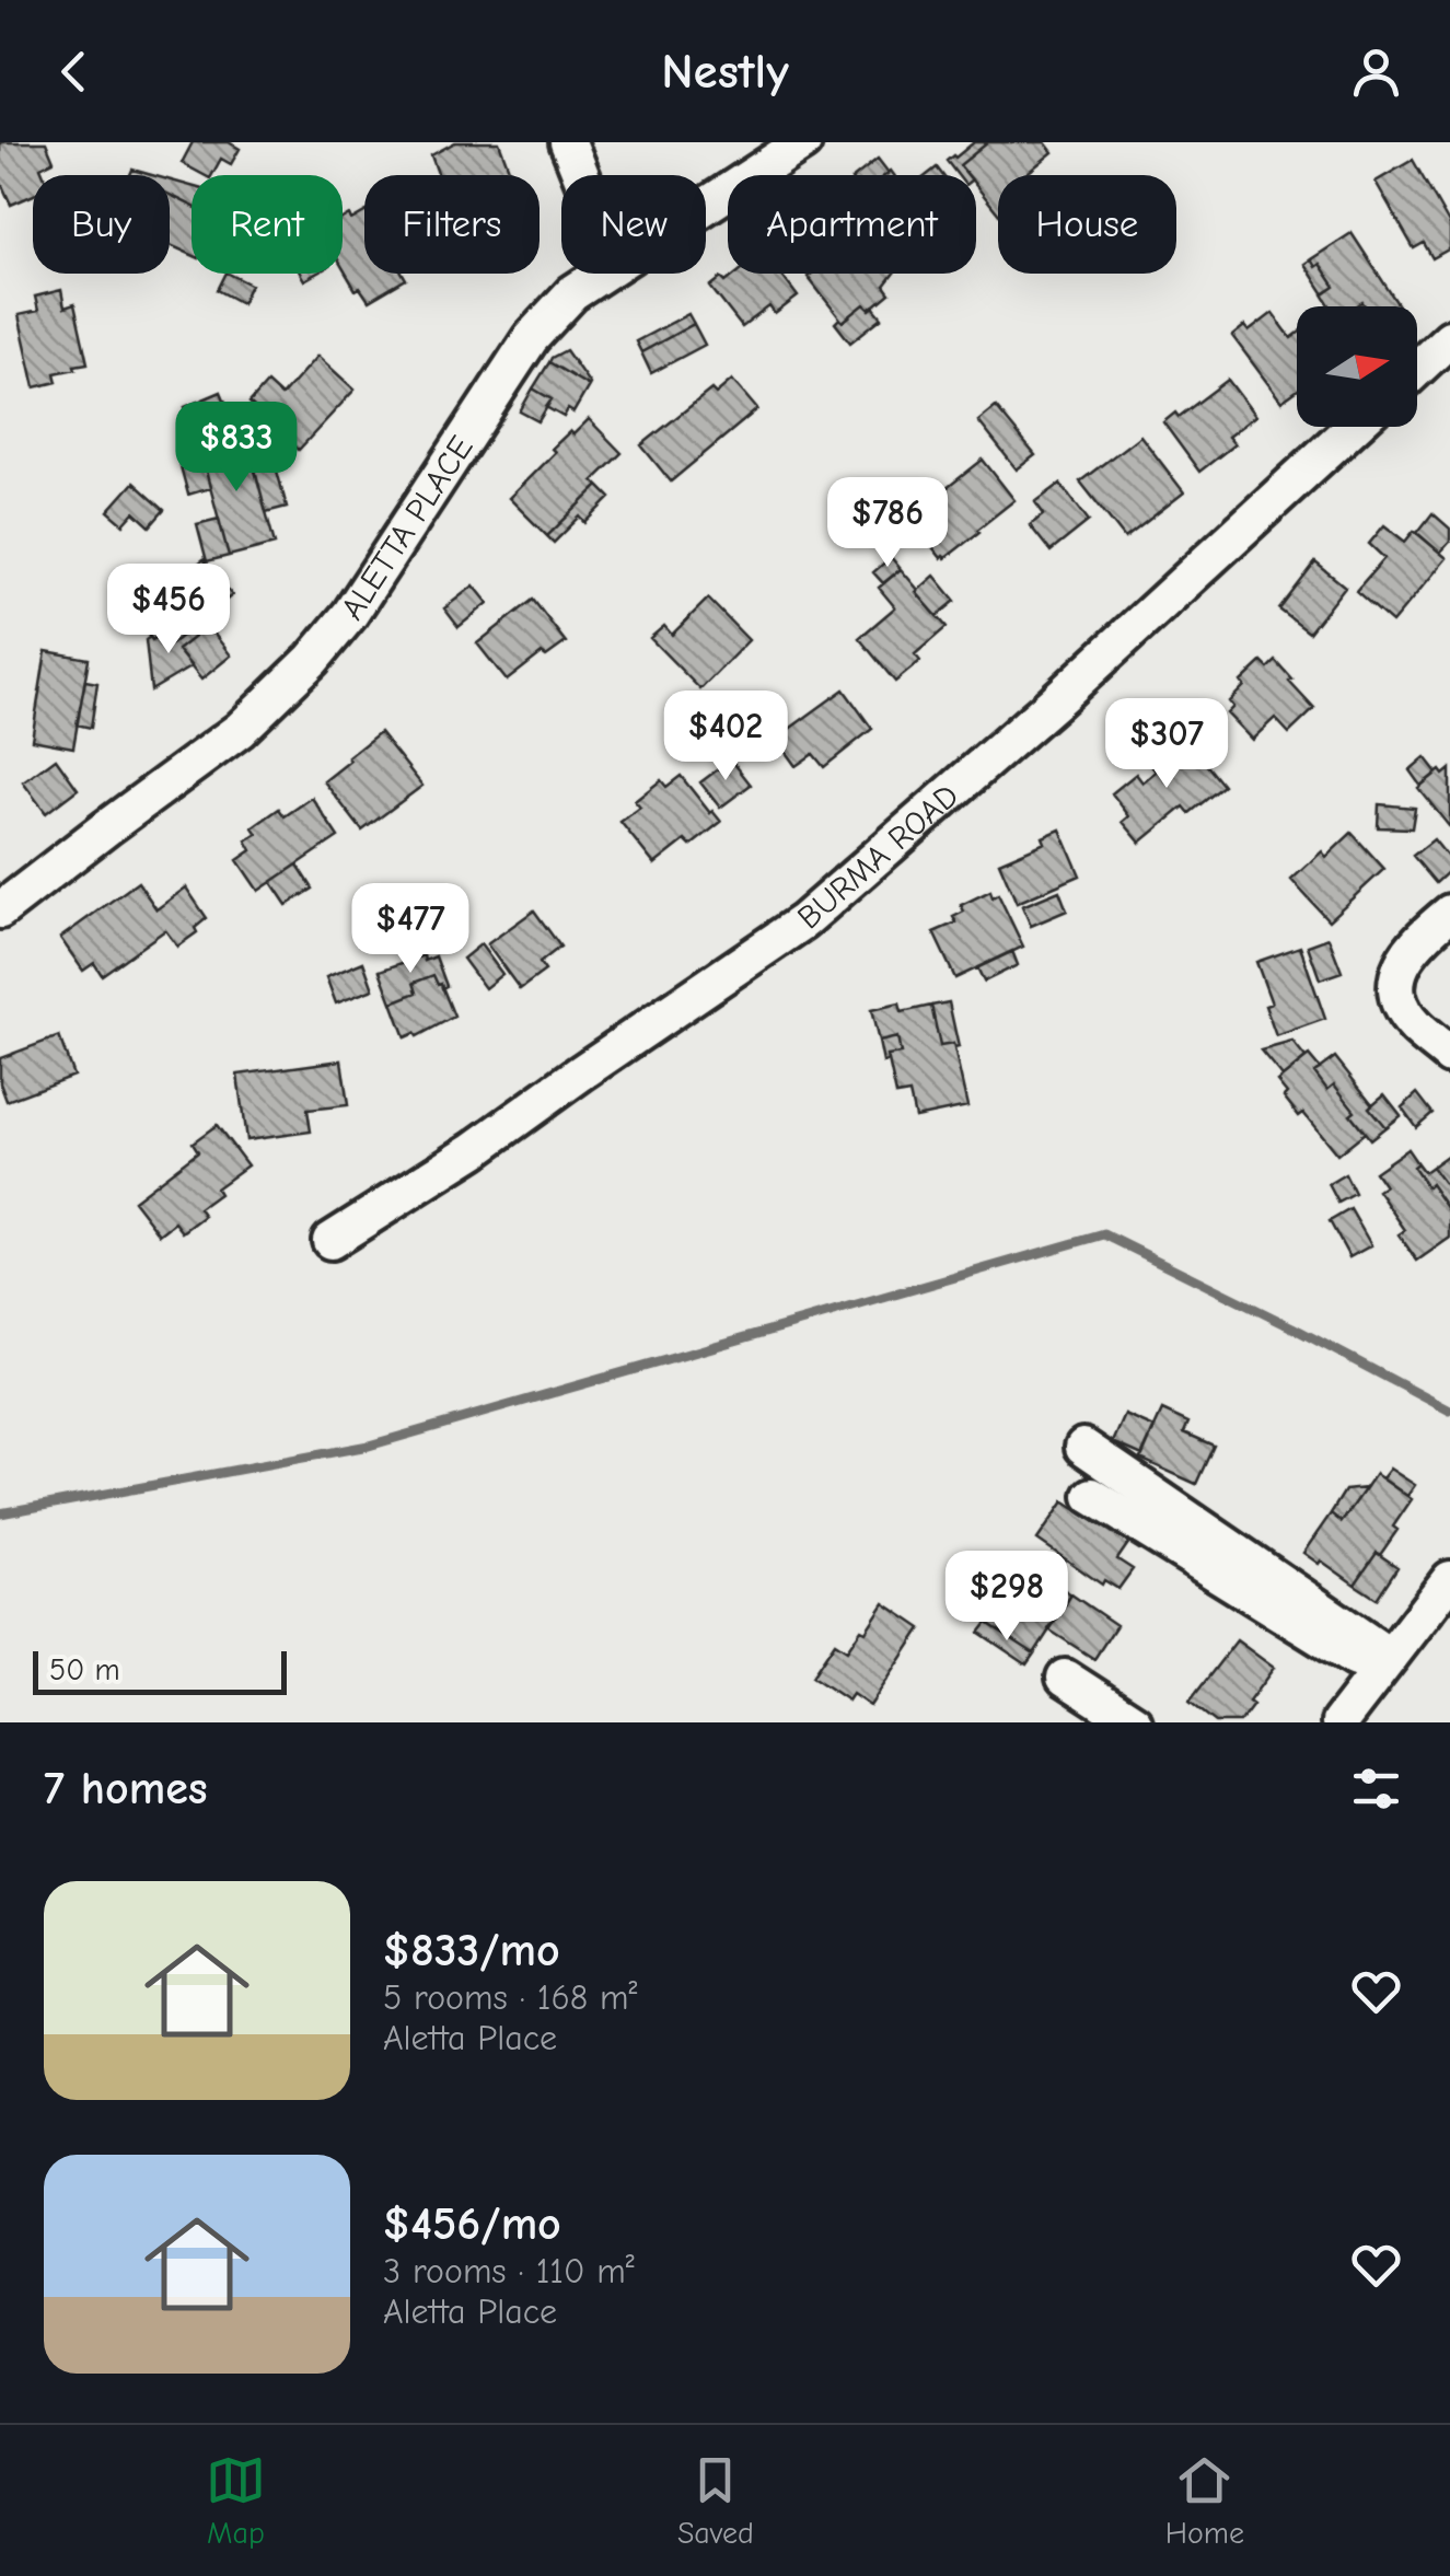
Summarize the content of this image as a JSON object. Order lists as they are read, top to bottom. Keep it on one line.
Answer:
{"streets":{"street":["ALETTA PLACE","BURMA ROAD"]},"scale_bar":"50 m","north":"right","page":{"header":"Nestly","chip":["Buy","Rent","Filters","New","Apartment","House"],"price":["$833","$786","$456","$402","$307","$477","$298"],"scale":"50 m","heading":"7 homes","list":[{"name":"$833/mo","note":"5 rooms · 168 m² · Aletta Place"},{"name":"$456/mo","note":"3 rooms · 110 m² · Aletta Place"}],"tabs":["Map","Saved","Home"]}}
